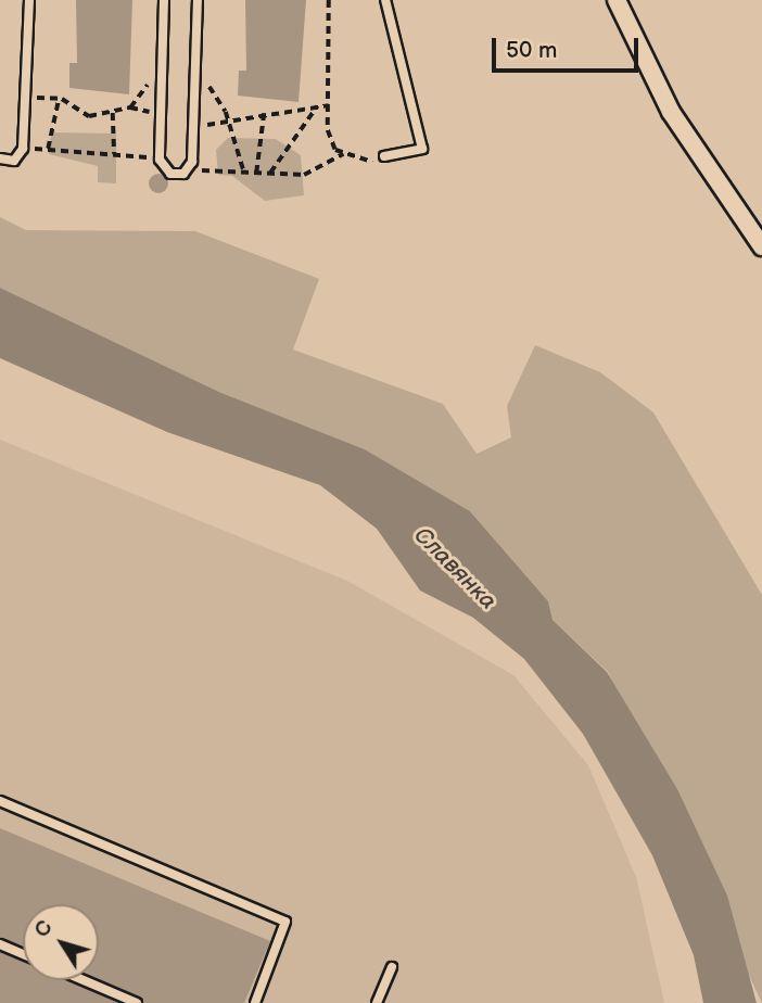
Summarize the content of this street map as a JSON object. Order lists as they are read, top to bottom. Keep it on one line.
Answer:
{"water":["Славянка"],"scale_bar":"50 m","north":"top left"}
